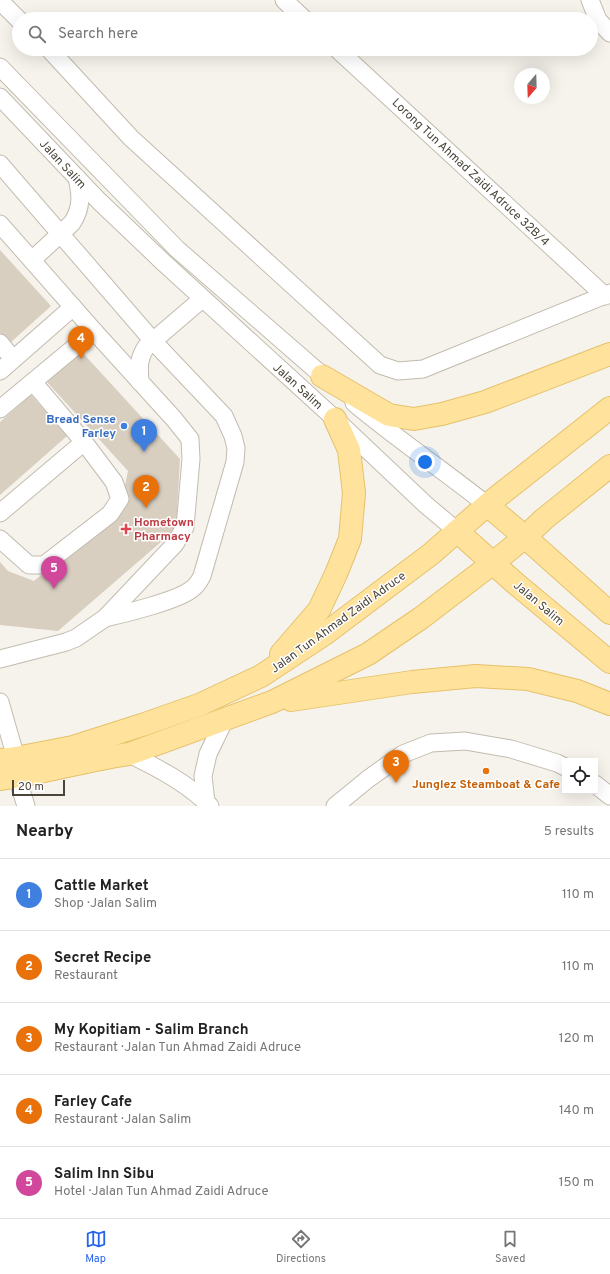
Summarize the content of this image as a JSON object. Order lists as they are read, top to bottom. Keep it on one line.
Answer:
{"streets":{"main road":["Jalan Salim","Jalan Tun Ahmad Zaidi Adruce"],"street":["Lorong Tun Ahmad Zaidi Adruce 32B/4"]},"crossings":[["Jalan Salim","Jalan Tun Ahmad Zaidi Adruce"]],"places":{"other":["Bread Sense Farley","Junglez Steamboat & Cafe"],"health":["Hometown Pharmacy"]},"scale_bar":"20 m","north":"bottom","page":{"search":"Search here","pins":["4","1","2","5","3"],"scale":"20 m","heading":["Nearby","5 results"],"list":[{"mark":"1","name":"Cattle Market","note":"Shop · Jalan Salim","value":"110 m"},{"mark":"2","name":"Secret Recipe","note":"Restaurant","value":"110 m"},{"mark":"3","name":"My Kopitiam - Salim Branch","note":"Restaurant · Jalan Tun Ahmad Zaidi Adruce","value":"120 m"},{"mark":"4","name":"Farley Cafe","note":"Restaurant · Jalan Salim","value":"140 m"},{"mark":"5","name":"Salim Inn Sibu","note":"Hotel · Jalan Tun Ahmad Zaidi Adruce","value":"150 m"}],"nav":["Map","Directions","Saved"]}}
